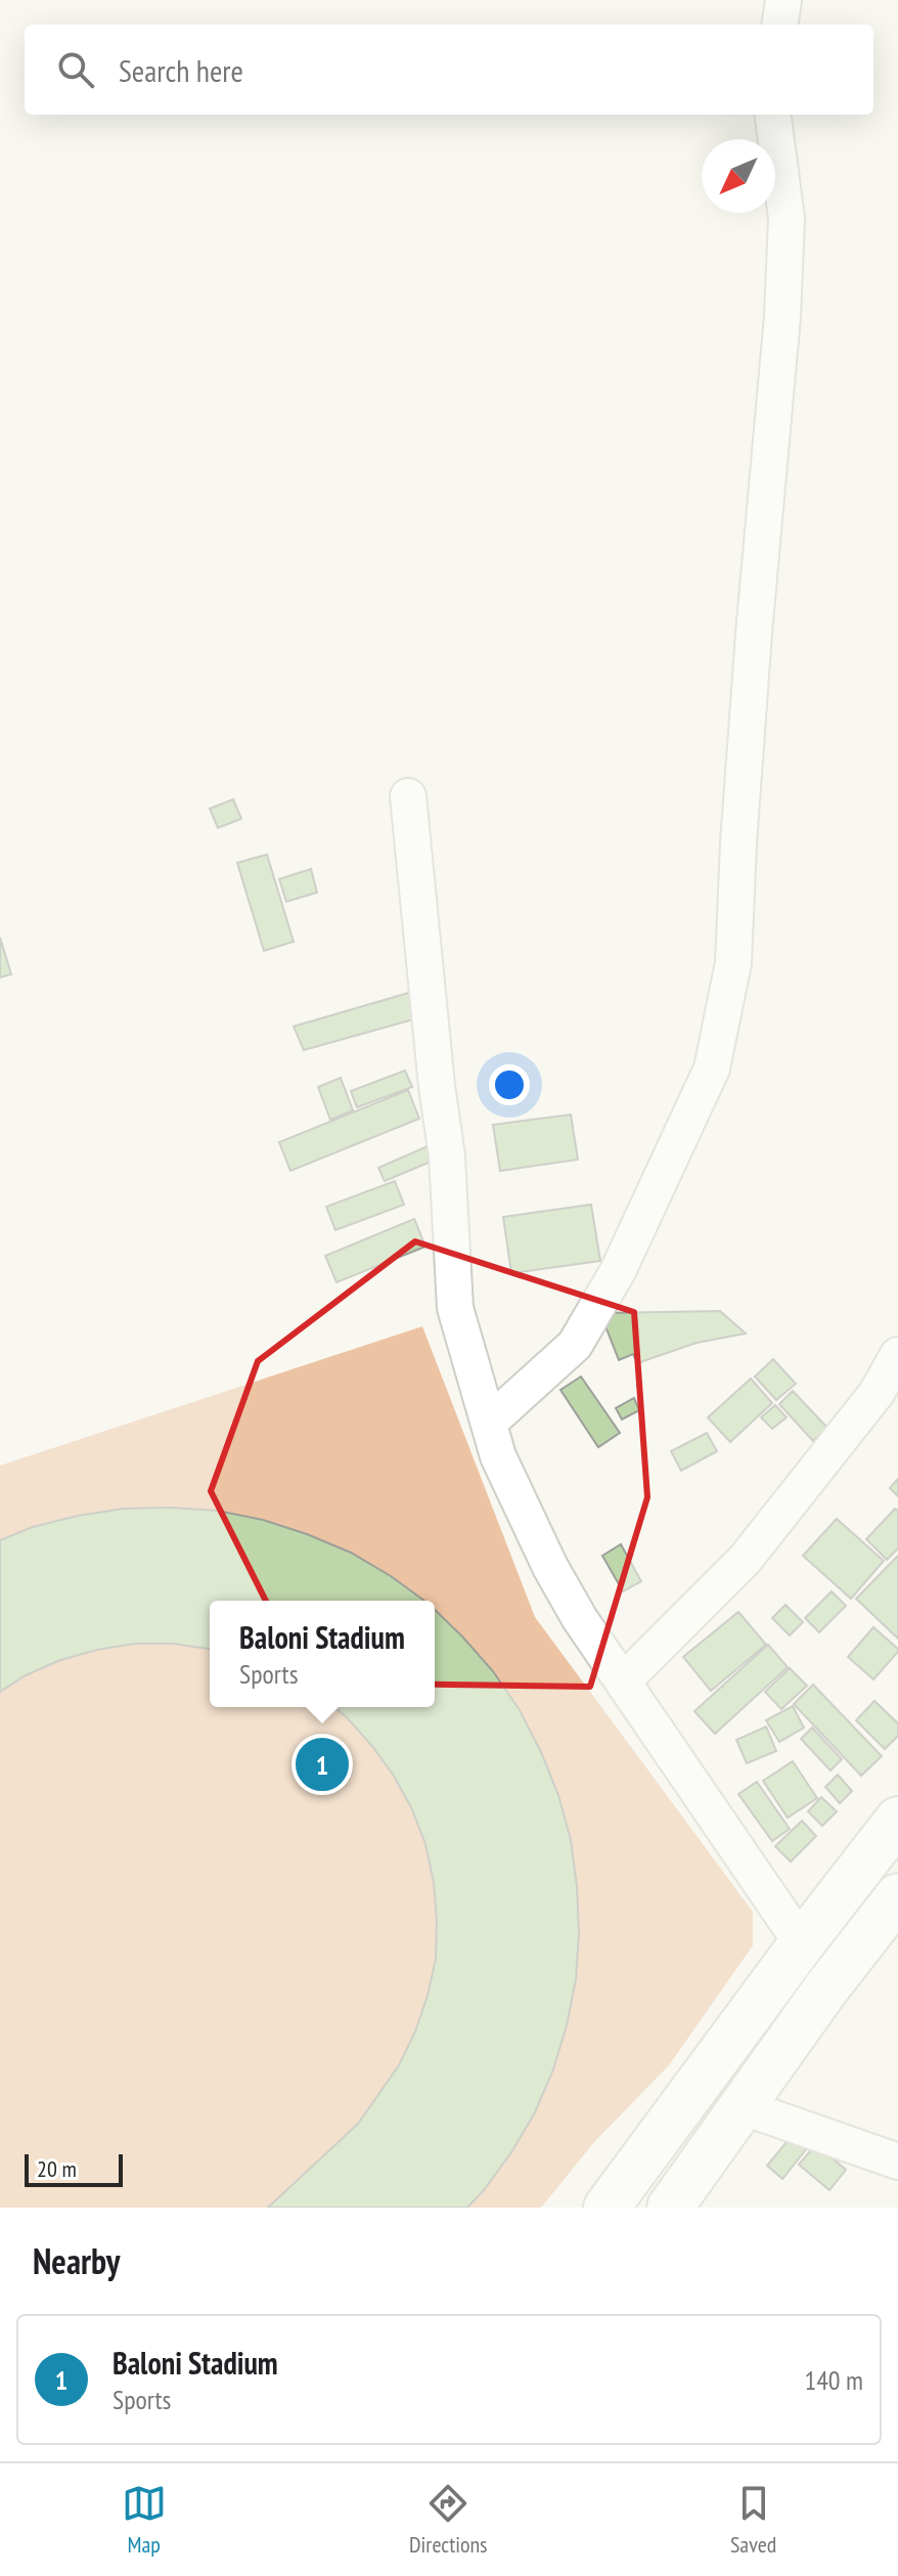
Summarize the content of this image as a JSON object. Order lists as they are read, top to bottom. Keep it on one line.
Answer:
{"scale_bar":"20 m","north":"bottom left","page":{"search":"Search here","popup":["Baloni Stadium","Sports"],"pins":"1","scale":"20 m","heading":"Nearby","list":[{"mark":"1","name":"Baloni Stadium","note":"Sports","value":"140 m"}],"nav":["Map","Directions","Saved"]}}
